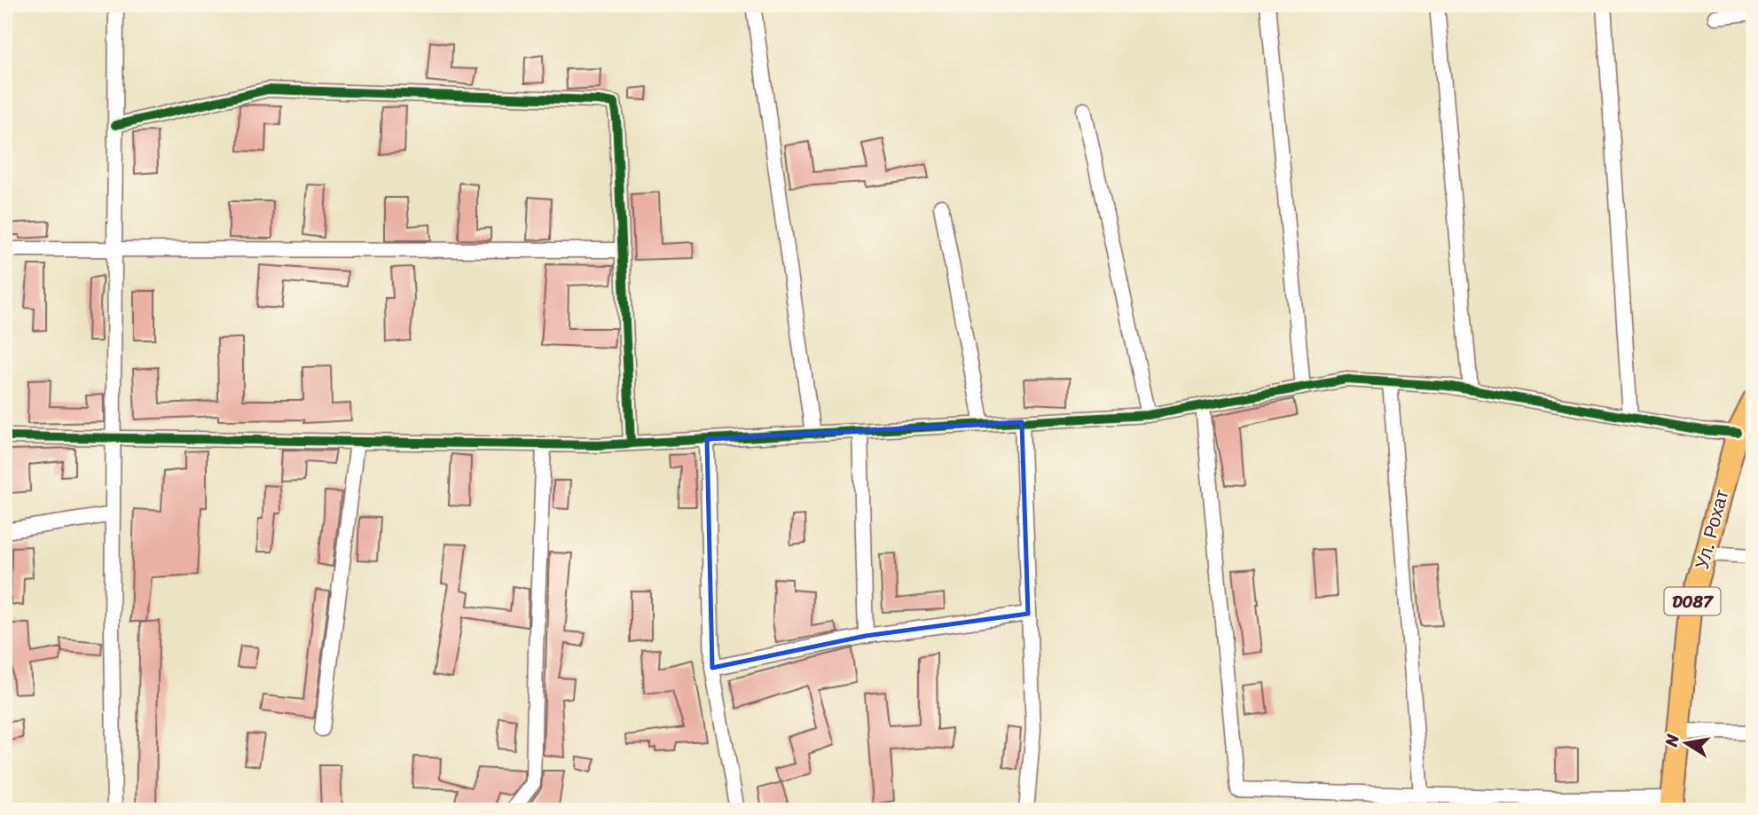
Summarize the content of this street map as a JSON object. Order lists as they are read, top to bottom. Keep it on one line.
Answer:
{"streets":{"main road":["Ул. Рохат","D087"]},"north":"left"}
